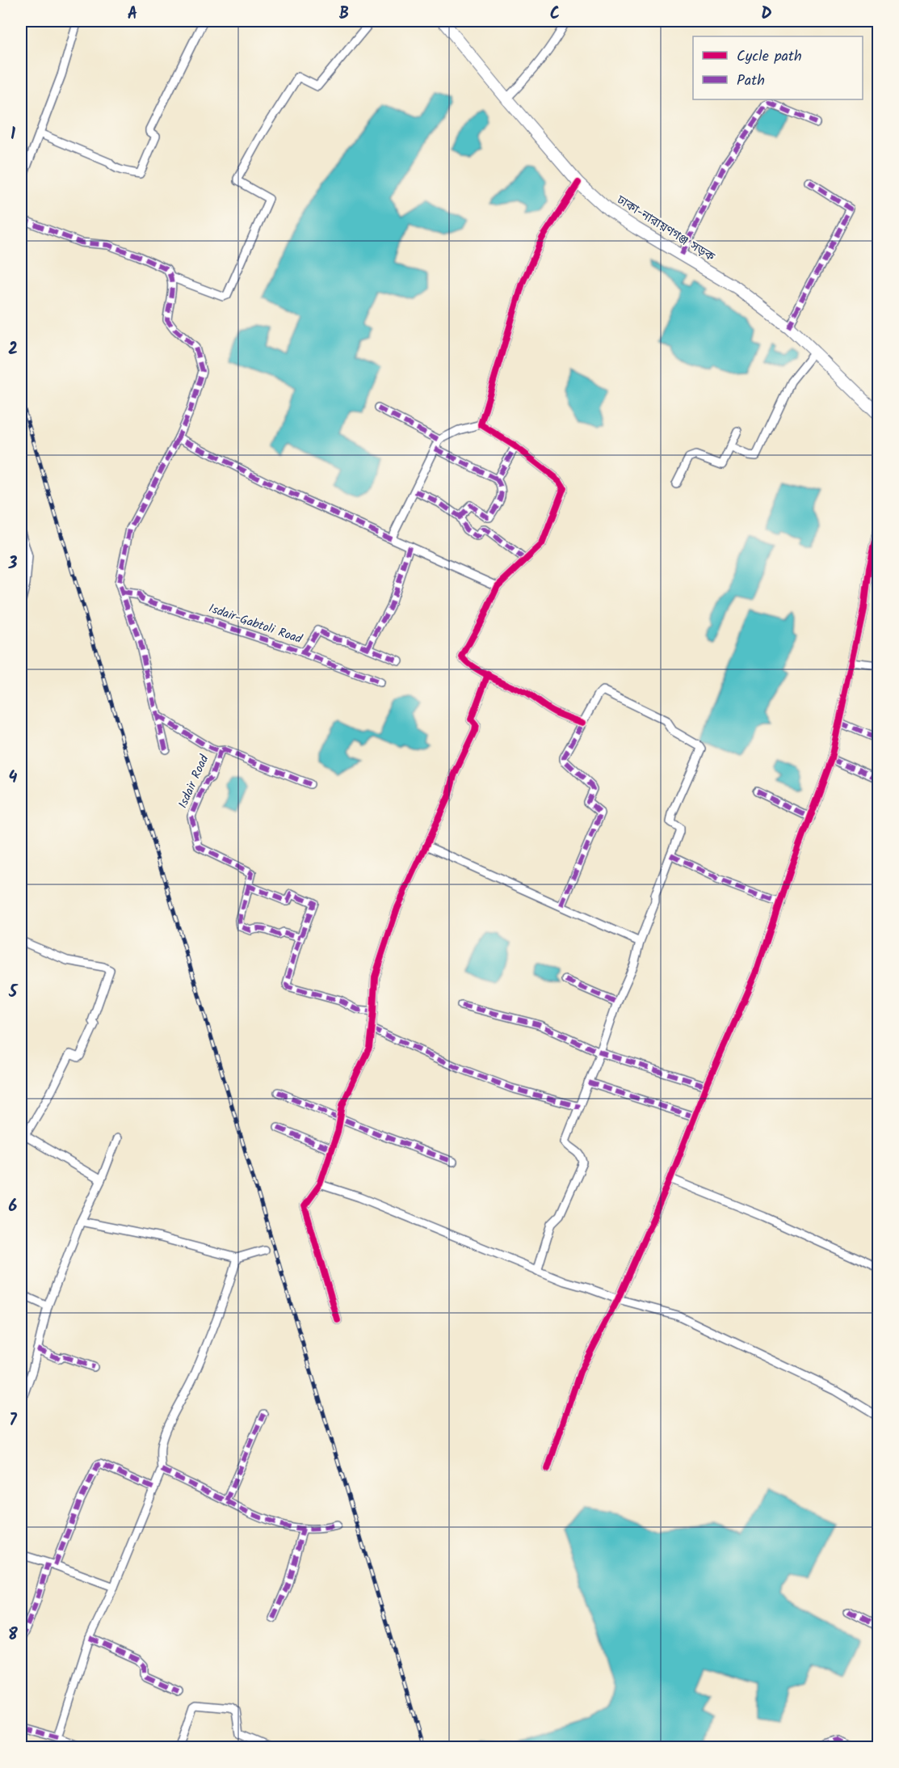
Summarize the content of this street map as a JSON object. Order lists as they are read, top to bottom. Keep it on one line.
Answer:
{"streets":{"highway":["ঢাকা-নারায়ণগঞ্জ সড়ক"],"street":["Isdair-Gabtoli Road","Isdair Road"]},"legend":["Cycle path","Path"],"grid":{"columns":["A","B","C","D"],"rows":["1","2","3","4","5","6","7","8"]}}
